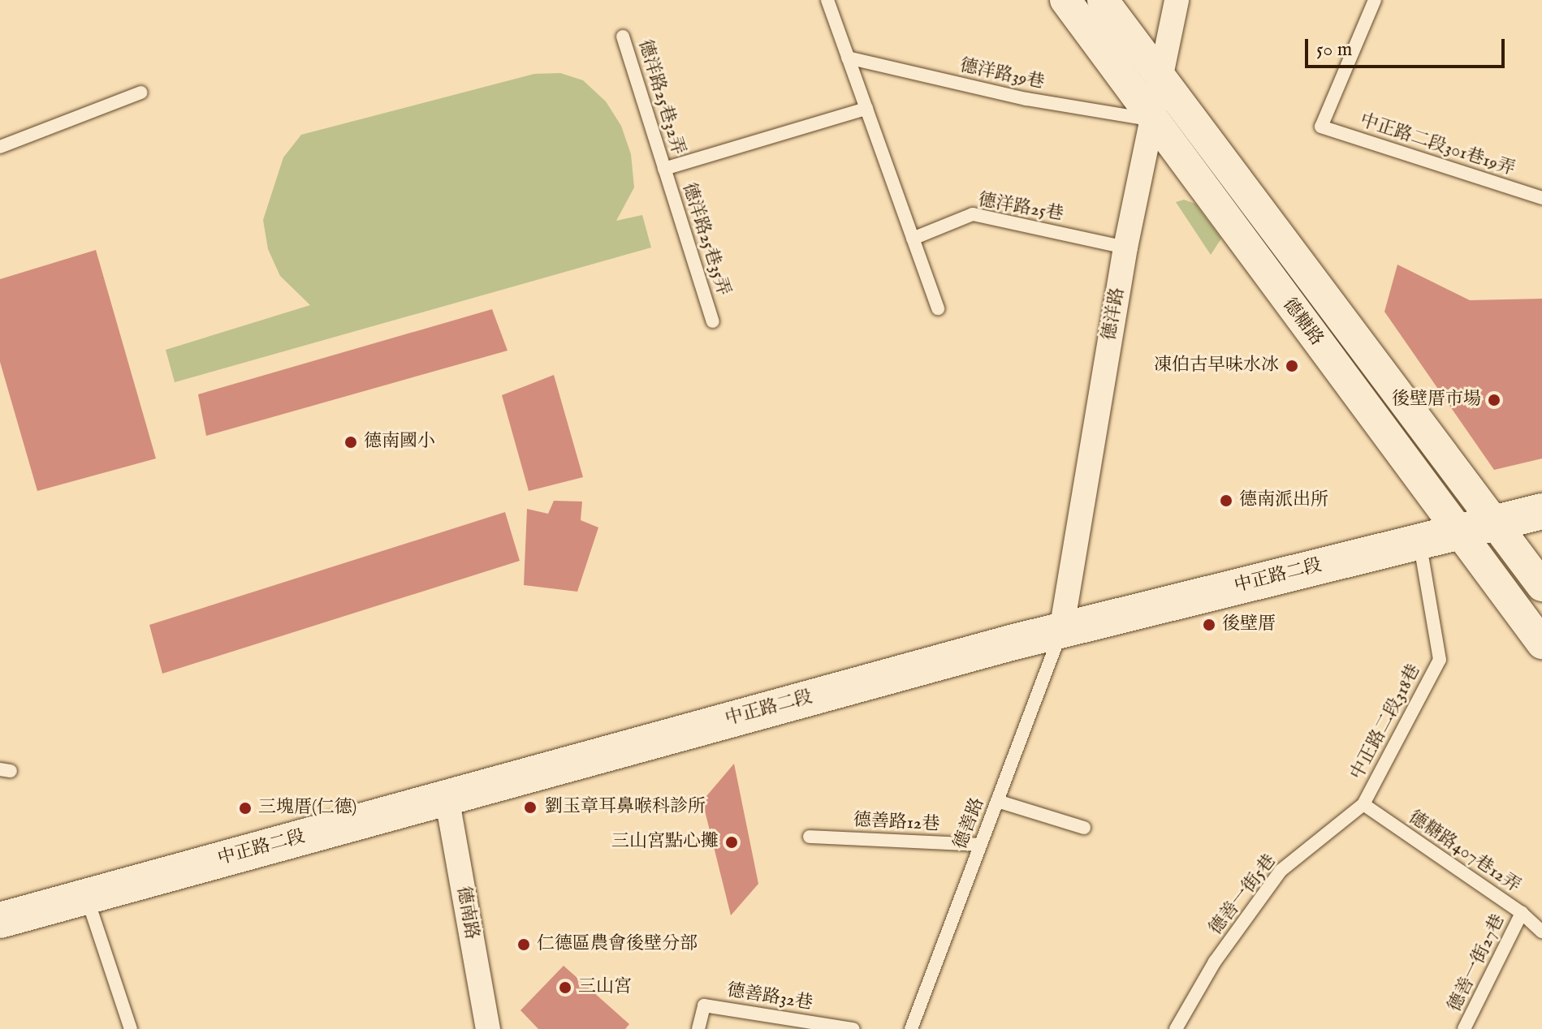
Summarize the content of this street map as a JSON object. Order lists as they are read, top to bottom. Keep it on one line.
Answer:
{"streets":{"main road":["中正路二段"],"street":["德洋路","德糖路","德南路"],"lane":["德洋路39巷","德洋路25巷32弄","中正路二段301巷19弄","德洋路25巷","德洋路25巷35弄","中正路二段318巷","德善路12巷","德善路","德糖路407巷12弄","德善一街5巷","德善一街27巷","德善路32巷"]},"crossings":[["德洋路39巷","德洋路"],["德洋路39巷","德糖路"],["德洋路25巷32弄","德洋路25巷35弄"],["德洋路25巷","德洋路"],["德洋路","德糖路"],["德洋路","中正路二段"],["德洋路","德善路"],["德糖路","中正路二段"],["中正路二段","中正路二段318巷"],["中正路二段","德善路"],["中正路二段","德南路"],["中正路二段318巷","德糖路407巷12弄"],["中正路二段318巷","德善一街5巷"],["德善路12巷","德善路"],["德糖路407巷12弄","德善一街5巷"],["德糖路407巷12弄","德善一街27巷"]],"places":["凍伯古早味水冰","後壁厝市場","德南國小","德南派出所","後壁厝","劉玉章耳鼻喉科診所","三塊厝(仁德)","三山宮點心攤","仁德區農會後壁分部","三山宮"],"scale_bar":"50 m"}
